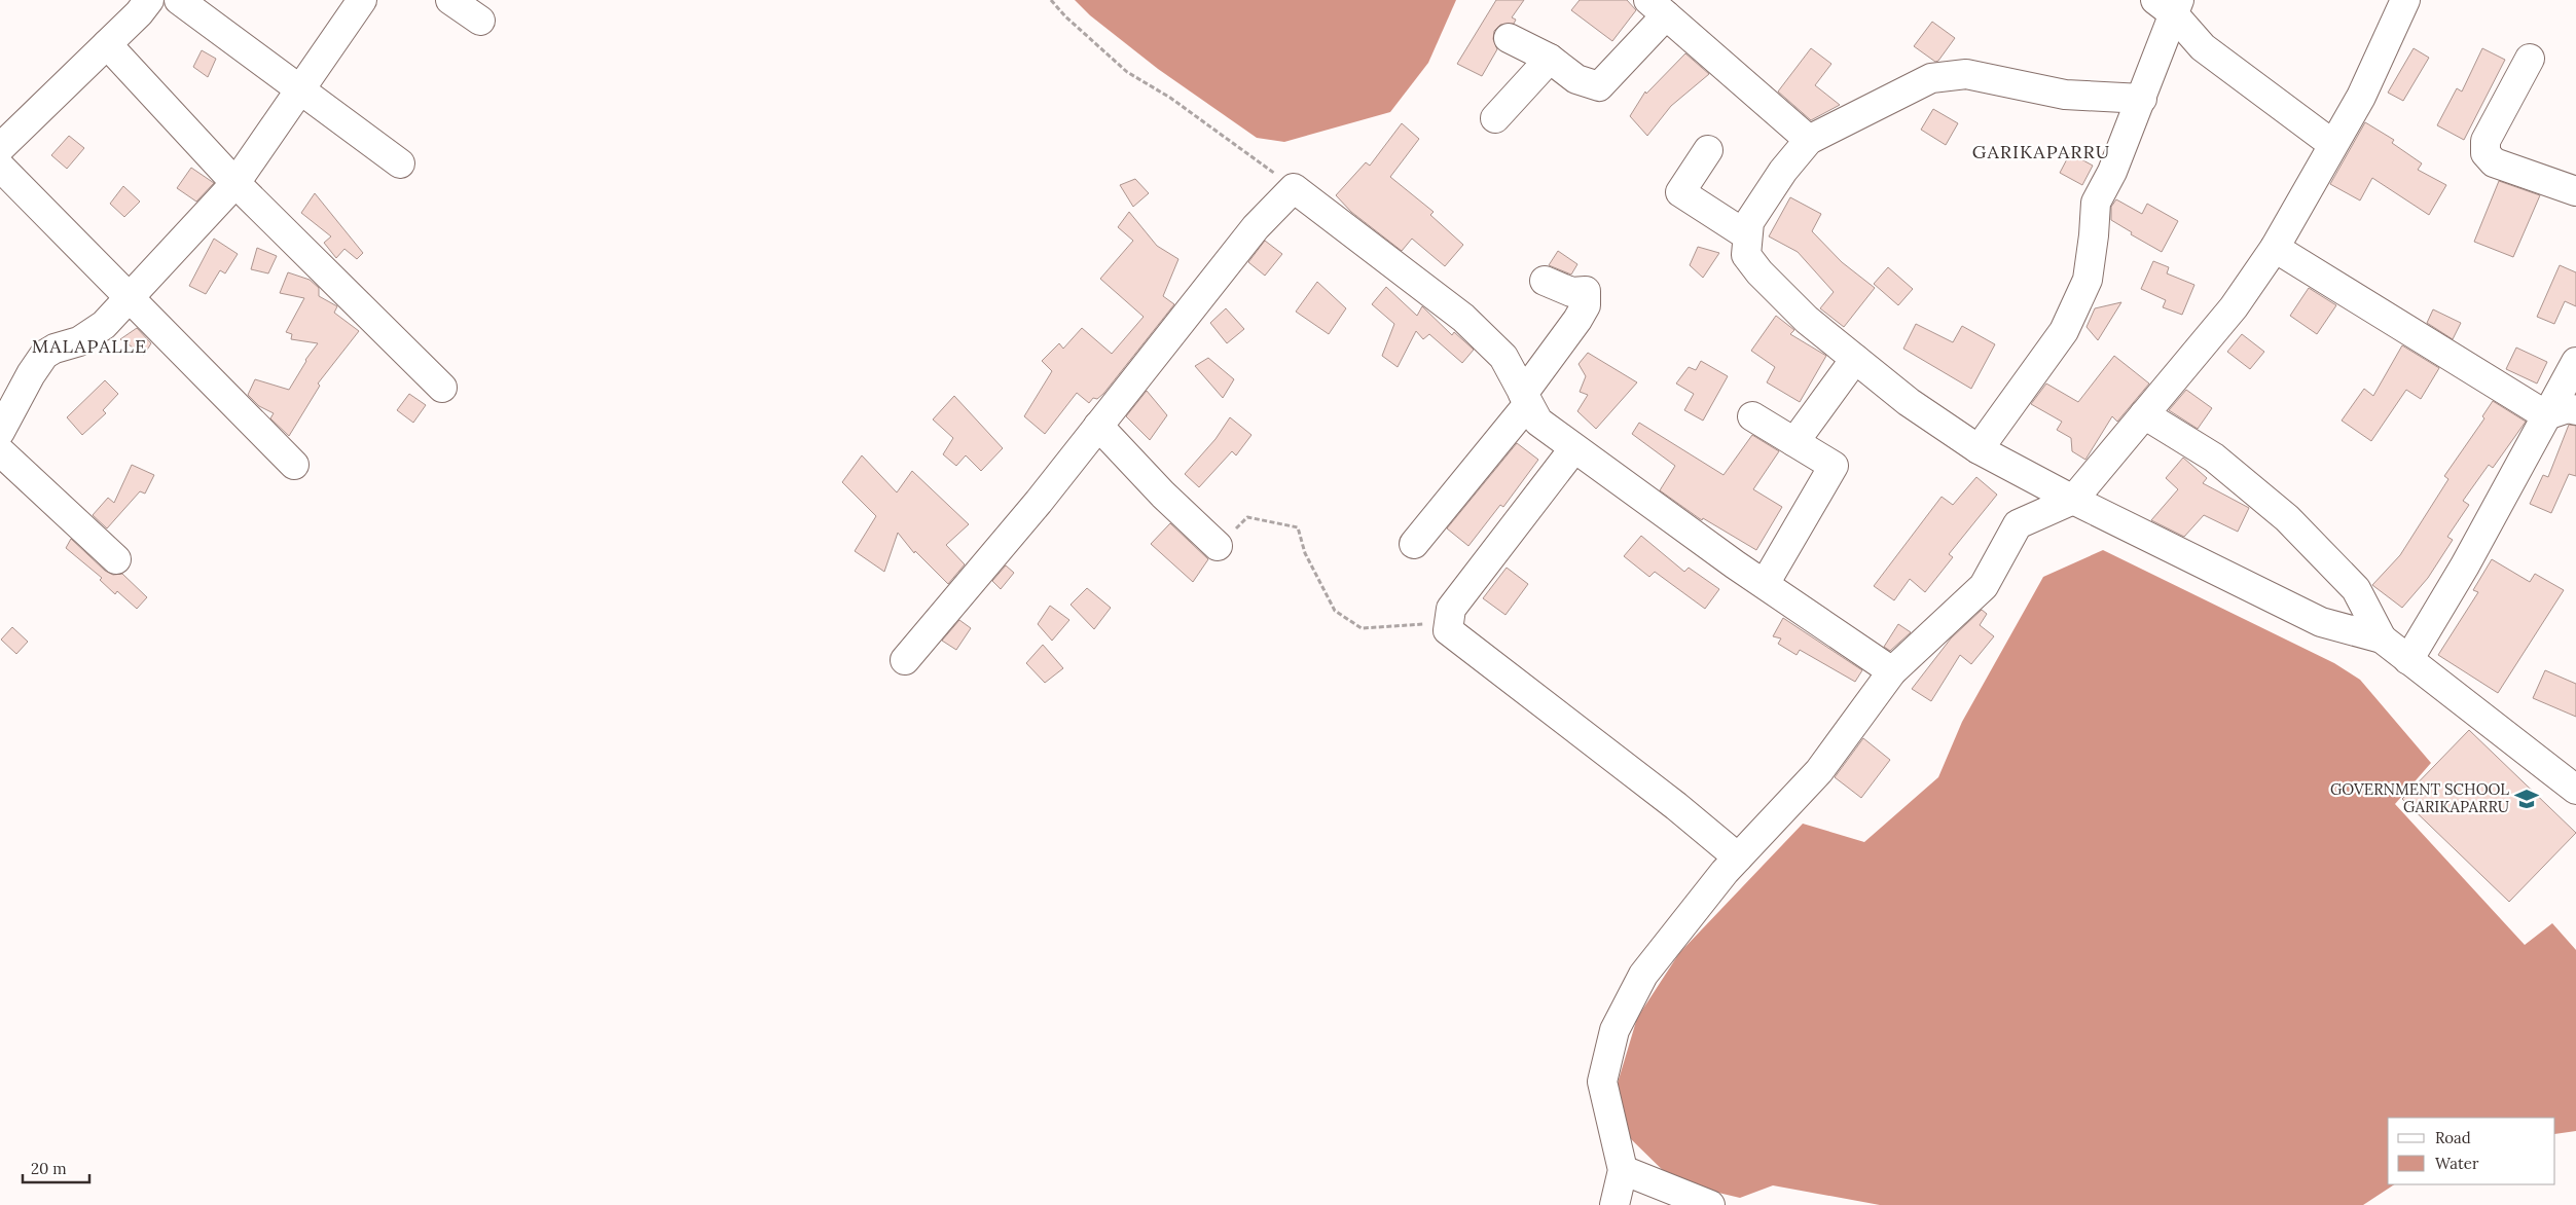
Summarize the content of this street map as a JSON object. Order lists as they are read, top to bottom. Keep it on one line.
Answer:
{"districts":["GARIKAPARRU","MALAPALLE"],"places":{"school or university":["GOVERNMENT SCHOOL GARIKAPARRU"]},"legend":["Road","Water"],"scale_bar":"20 m"}
